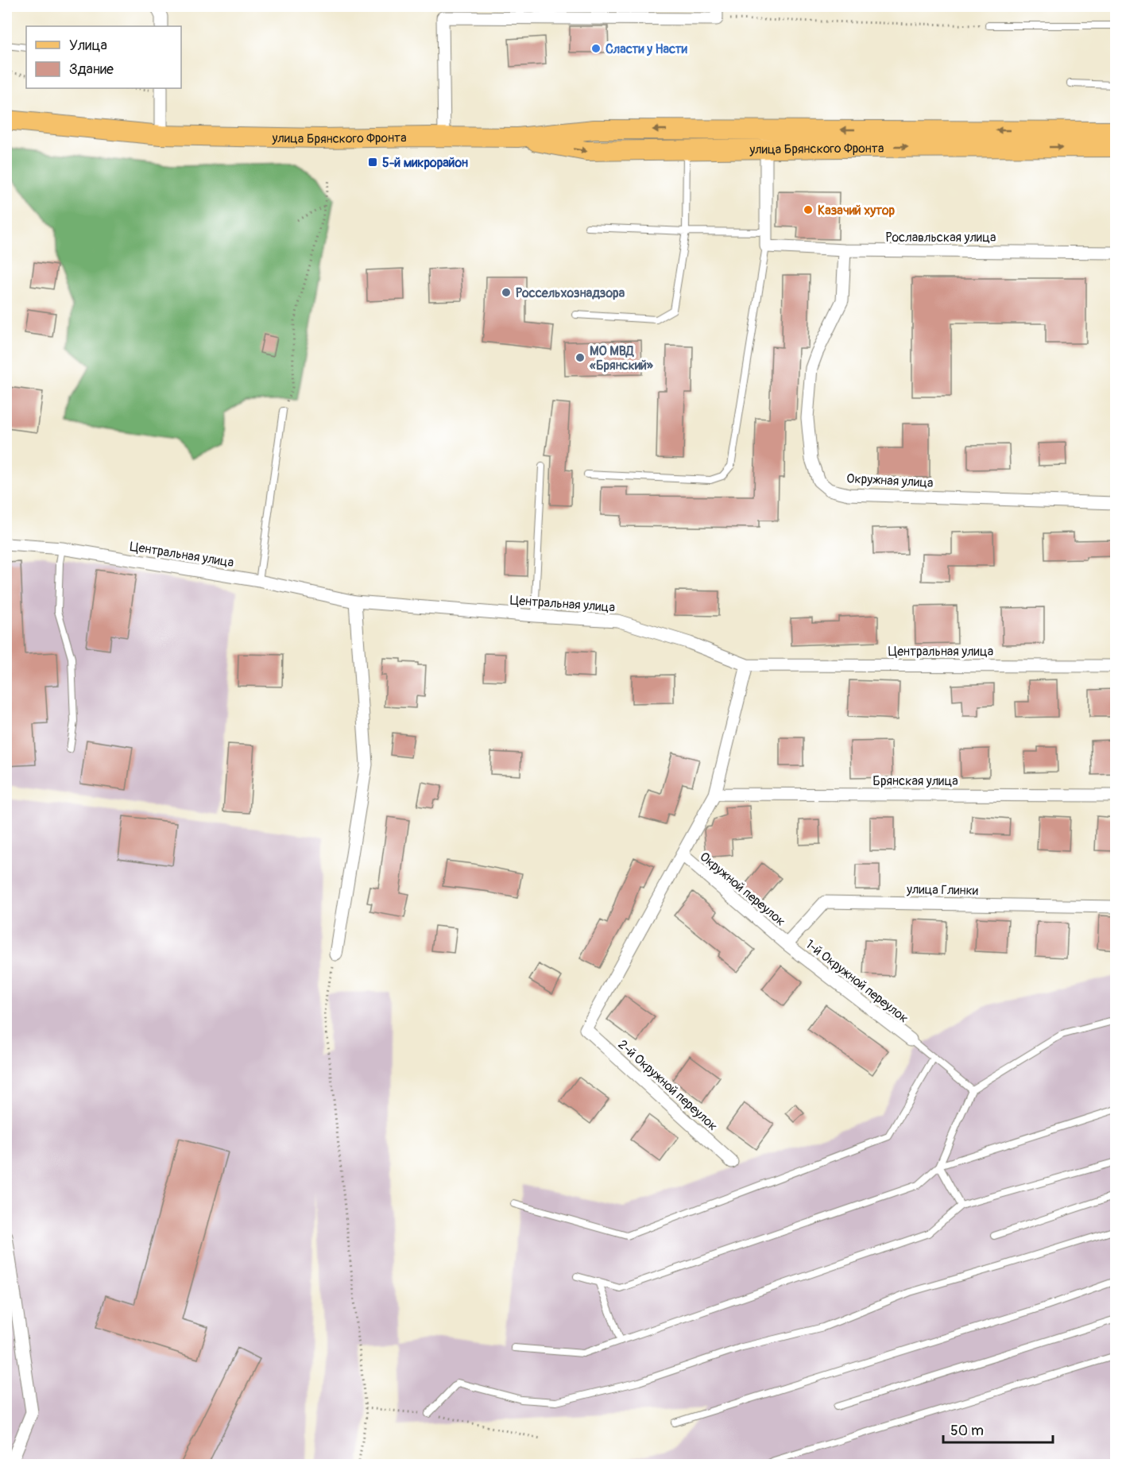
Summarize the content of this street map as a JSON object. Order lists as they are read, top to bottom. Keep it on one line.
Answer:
{"streets":{"main road":["улица Брянского Фронта"],"street":["Рославльская улица","Окружная улица","Центральная улица","Брянская улица","Окружной переулок","улица Глинки","1-й Окружной переулок","2-й Окружной переулок"]},"crossings":[["Рославльская улица","Окружная улица"],["Окружной переулок","улица Глинки"],["Окружной переулок","1-й Окружной переулок"],["Окружной переулок","2-й Окружной переулок"],["улица Глинки","1-й Окружной переулок"]],"places":{"other":["Сласти у Насти","Казачий хутор","Россельхознадзора","МО МВД «Брянский»"],"transit":["5-й микрорайон"]},"legend":["Улица","Здание"],"scale_bar":"50 m"}
